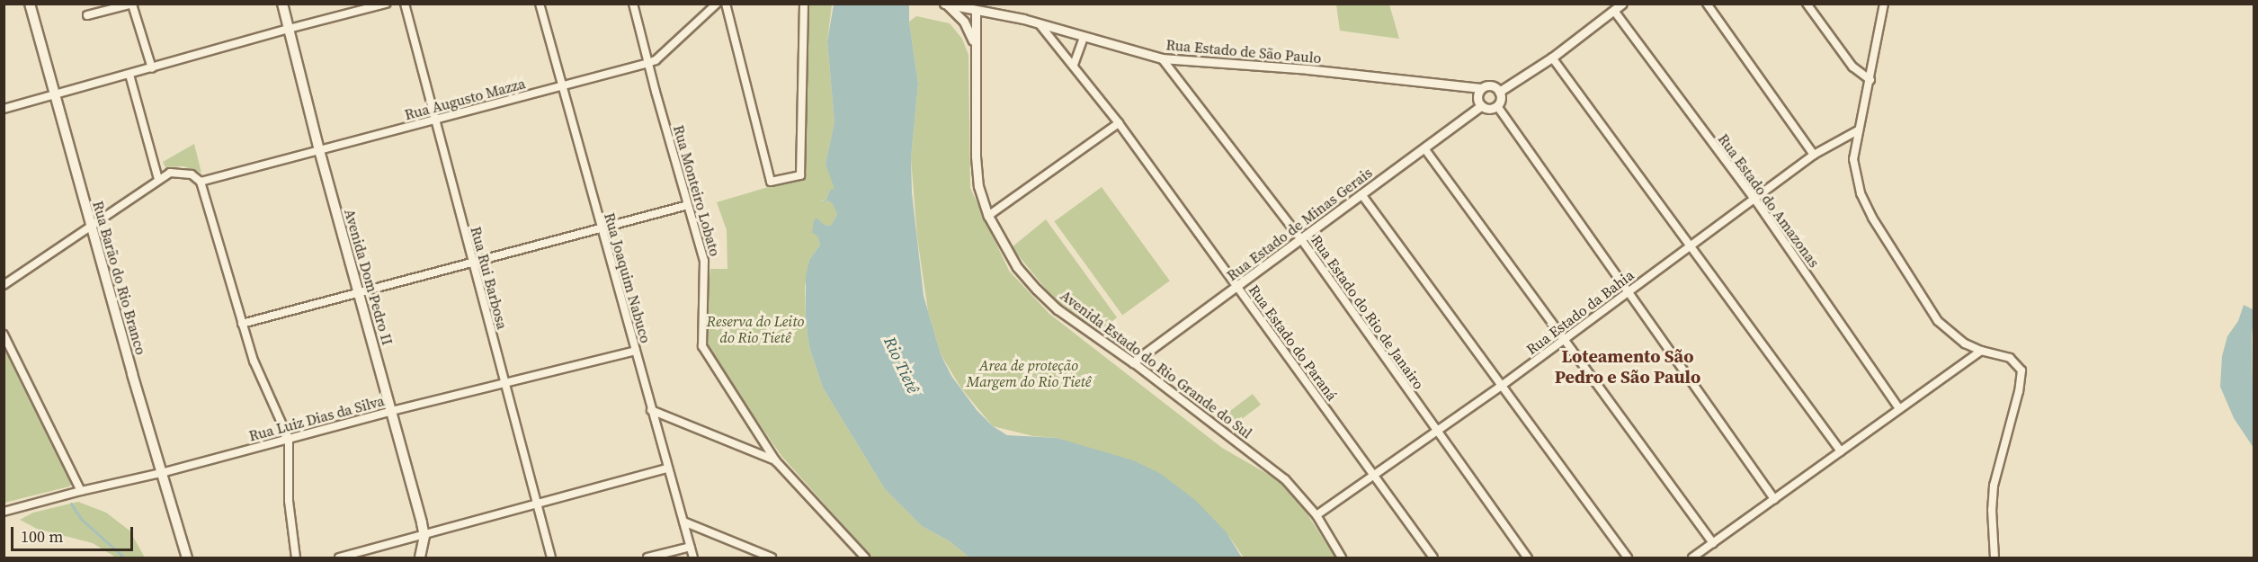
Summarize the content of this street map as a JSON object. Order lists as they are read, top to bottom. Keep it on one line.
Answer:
{"streets":{"main road":["Avenida Dom Pedro II","Rua Barão do Rio Branco"],"street":["Rua Estado de São Paulo","Rua Augusto Mazza","Rua Monteiro Lobato","Rua Estado do Amazonas","Rua Estado de Minas Gerais","Rua Rui Barbosa","Rua Joaquim Nabuco","Rua Estado do Rio de Janairo","Rua Estado da Bahia","Rua Estado do Paraná","Avenida Estado do Rio Grande do Sul","Rua Luiz Dias da Silva"]},"crossings":[["Rua Estado de São Paulo","Rua Estado de Minas Gerais"],["Rua Estado de São Paulo","Rua Estado do Rio de Janairo"],["Rua Estado de São Paulo","Rua Estado do Paraná"],["Rua Estado de São Paulo","Avenida Estado do Rio Grande do Sul"],["Rua Augusto Mazza","Rua Monteiro Lobato"],["Rua Augusto Mazza","Avenida Dom Pedro II"],["Rua Augusto Mazza","Rua Rui Barbosa"],["Rua Augusto Mazza","Rua Joaquim Nabuco"],["Rua Estado do Amazonas","Rua Estado da Bahia"],["Rua Estado de Minas Gerais","Rua Estado do Rio de Janairo"],["Rua Estado de Minas Gerais","Rua Estado do Paraná"],["Rua Estado de Minas Gerais","Avenida Estado do Rio Grande do Sul"],["Avenida Dom Pedro II","Rua Luiz Dias da Silva"],["Rua Barão do Rio Branco","Rua Luiz Dias da Silva"],["Rua Rui Barbosa","Rua Luiz Dias da Silva"],["Rua Joaquim Nabuco","Rua Luiz Dias da Silva"],["Rua Estado do Rio de Janairo","Rua Estado da Bahia"],["Rua Estado da Bahia","Rua Estado do Paraná"],["Rua Estado da Bahia","Avenida Estado do Rio Grande do Sul"]],"districts":["Loteamento São Pedro e São Paulo"],"water":["Rio Tietê"],"parks":["Reserva do Leito do Rio Tietê","Area de proteção Margem do Rio Tietê"],"scale_bar":"100 m"}
